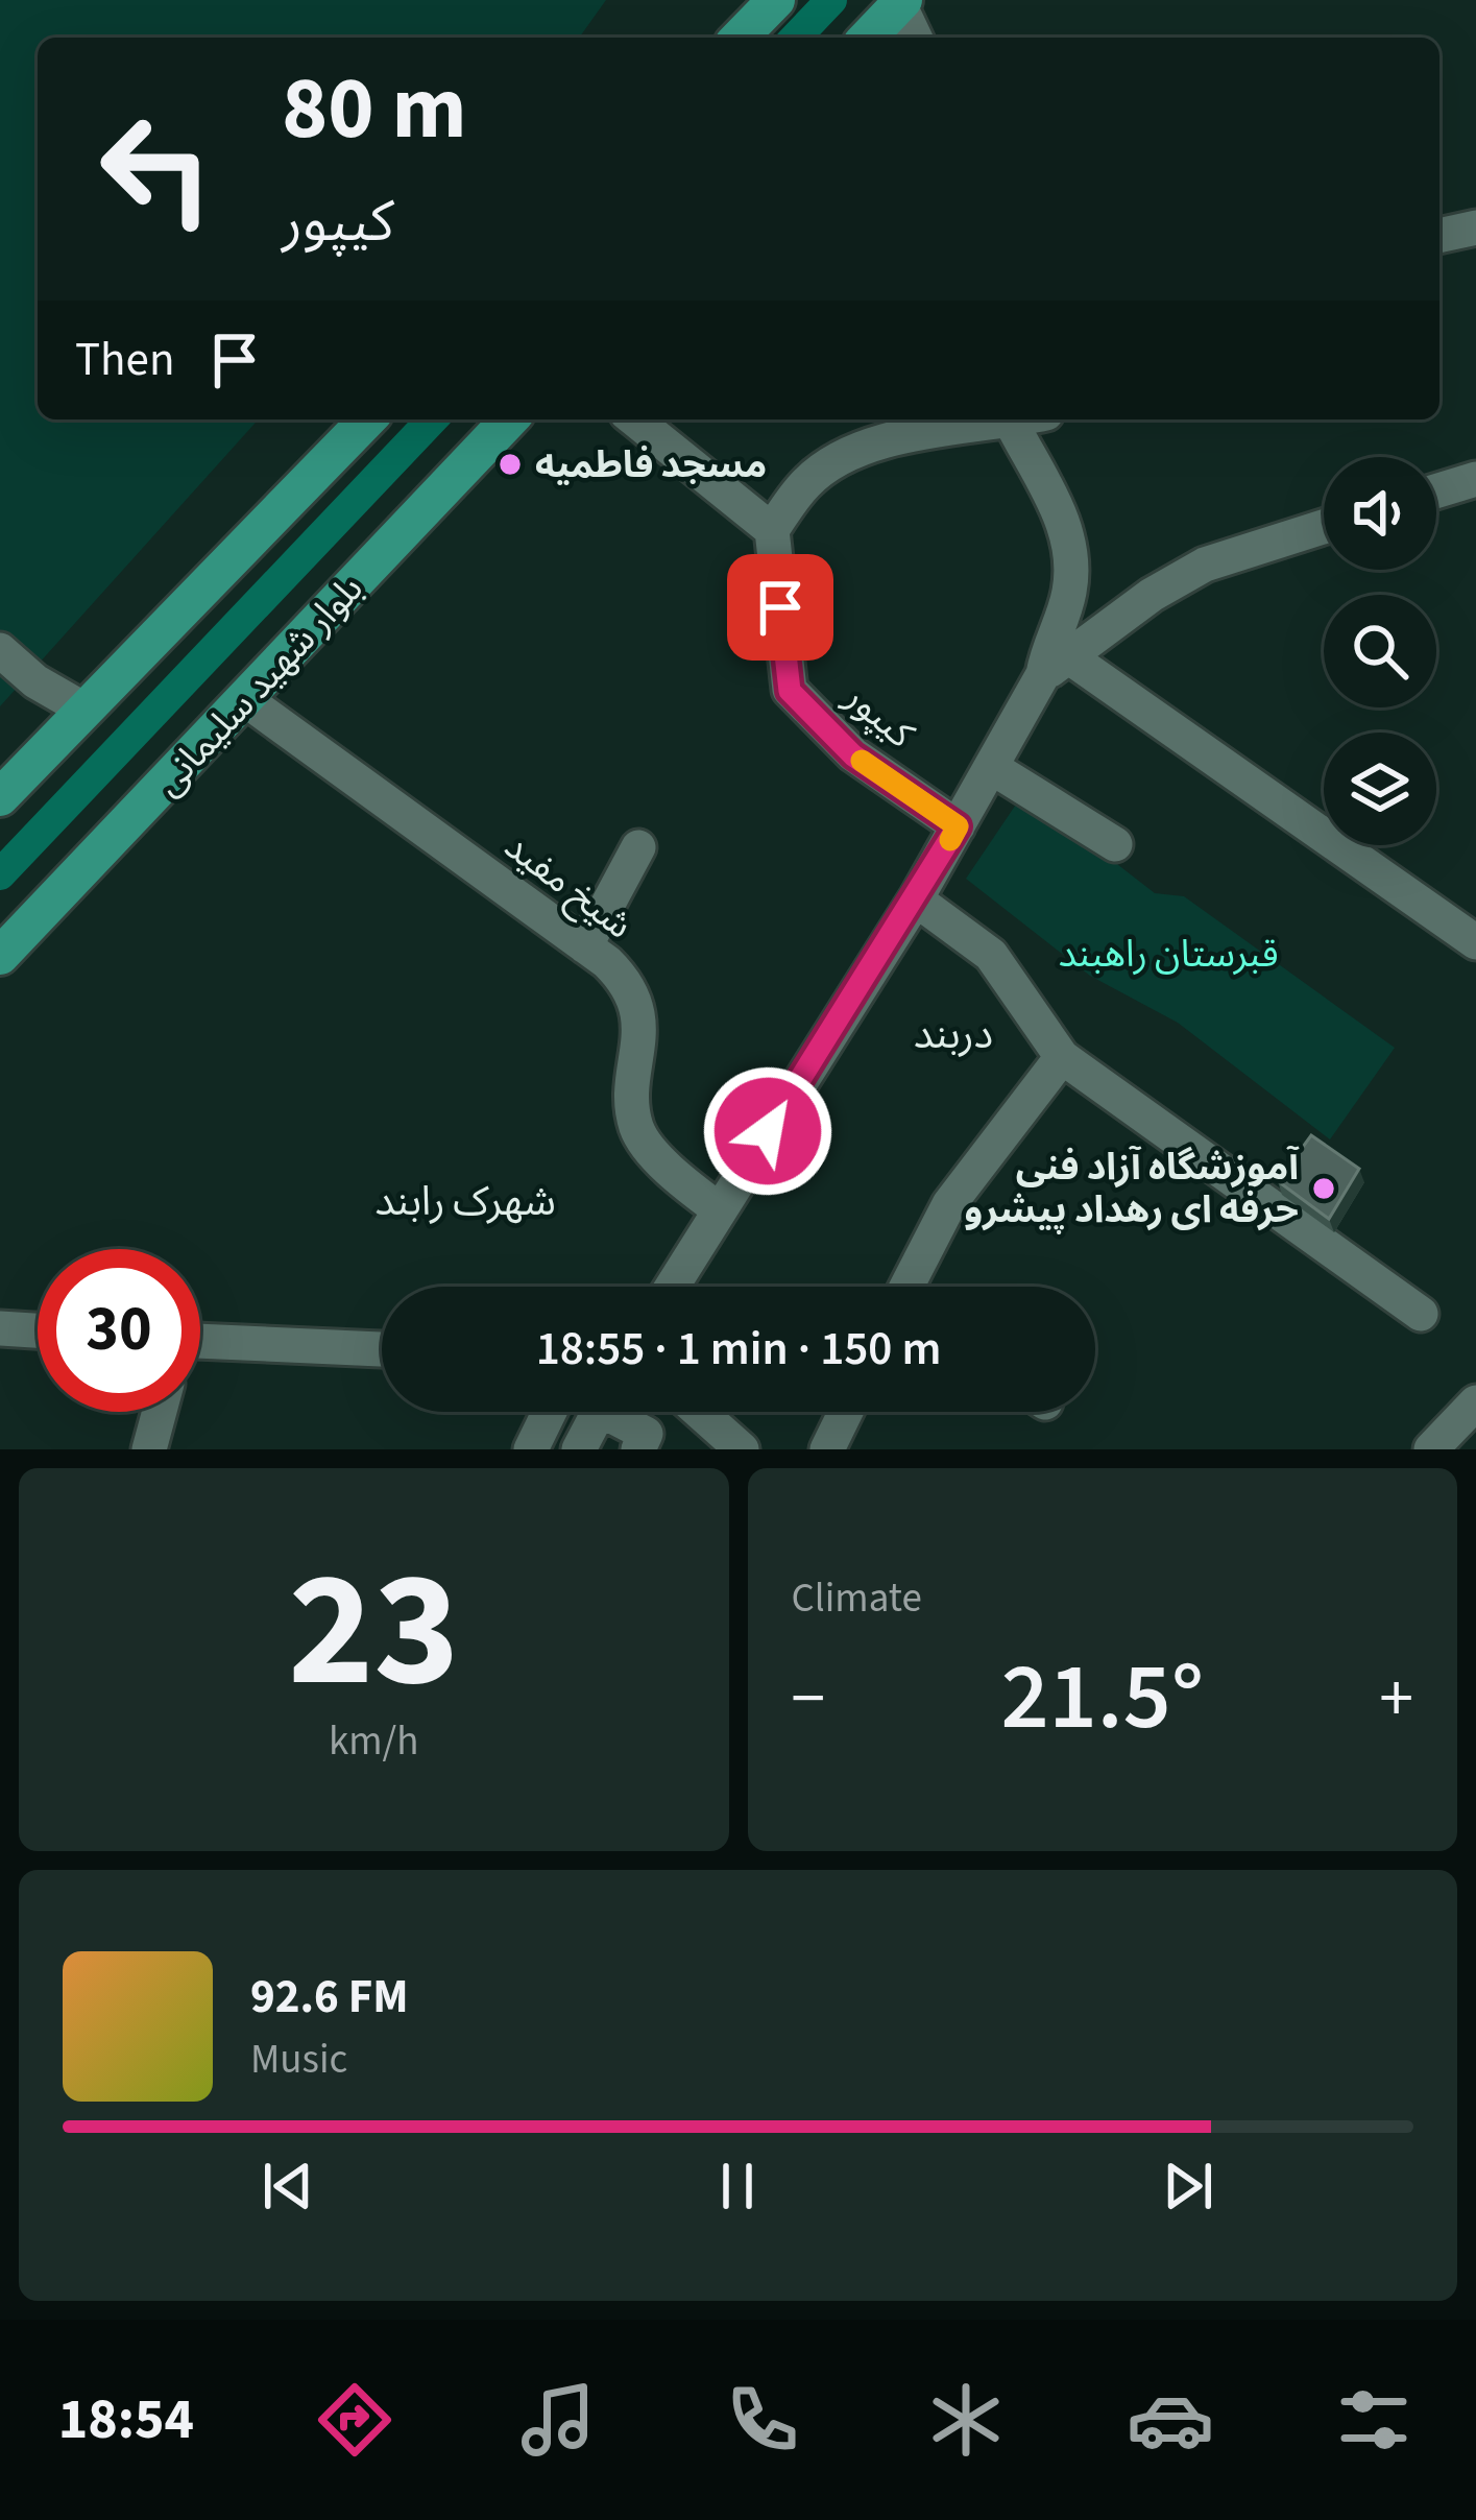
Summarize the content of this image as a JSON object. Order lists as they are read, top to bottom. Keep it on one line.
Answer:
{"streets":{"main road":["بلوار شهید سلیمانی"],"street":["کیپور","شیخ مفید"]},"crossings":[["بلوار شهید سلیمانی","شیخ مفید"]],"districts":["دربند","شهرک رابند"],"parks":["قبرستان راهبند"],"places":["مسجد فاطمیه","آموزشگاه آزاد فنی حرفه ای رهداد پیشرو"],"page":{"turn":["80 m","کیپور"],"then":"Then","limit":"30","trip":"18:55 · 1 min · 150 m","tile":[["23","km/h"],"Climate"],"heat":["−","21.5°","+"],"song":["92.6 FM","Music"],"tabs":"18:54"}}
